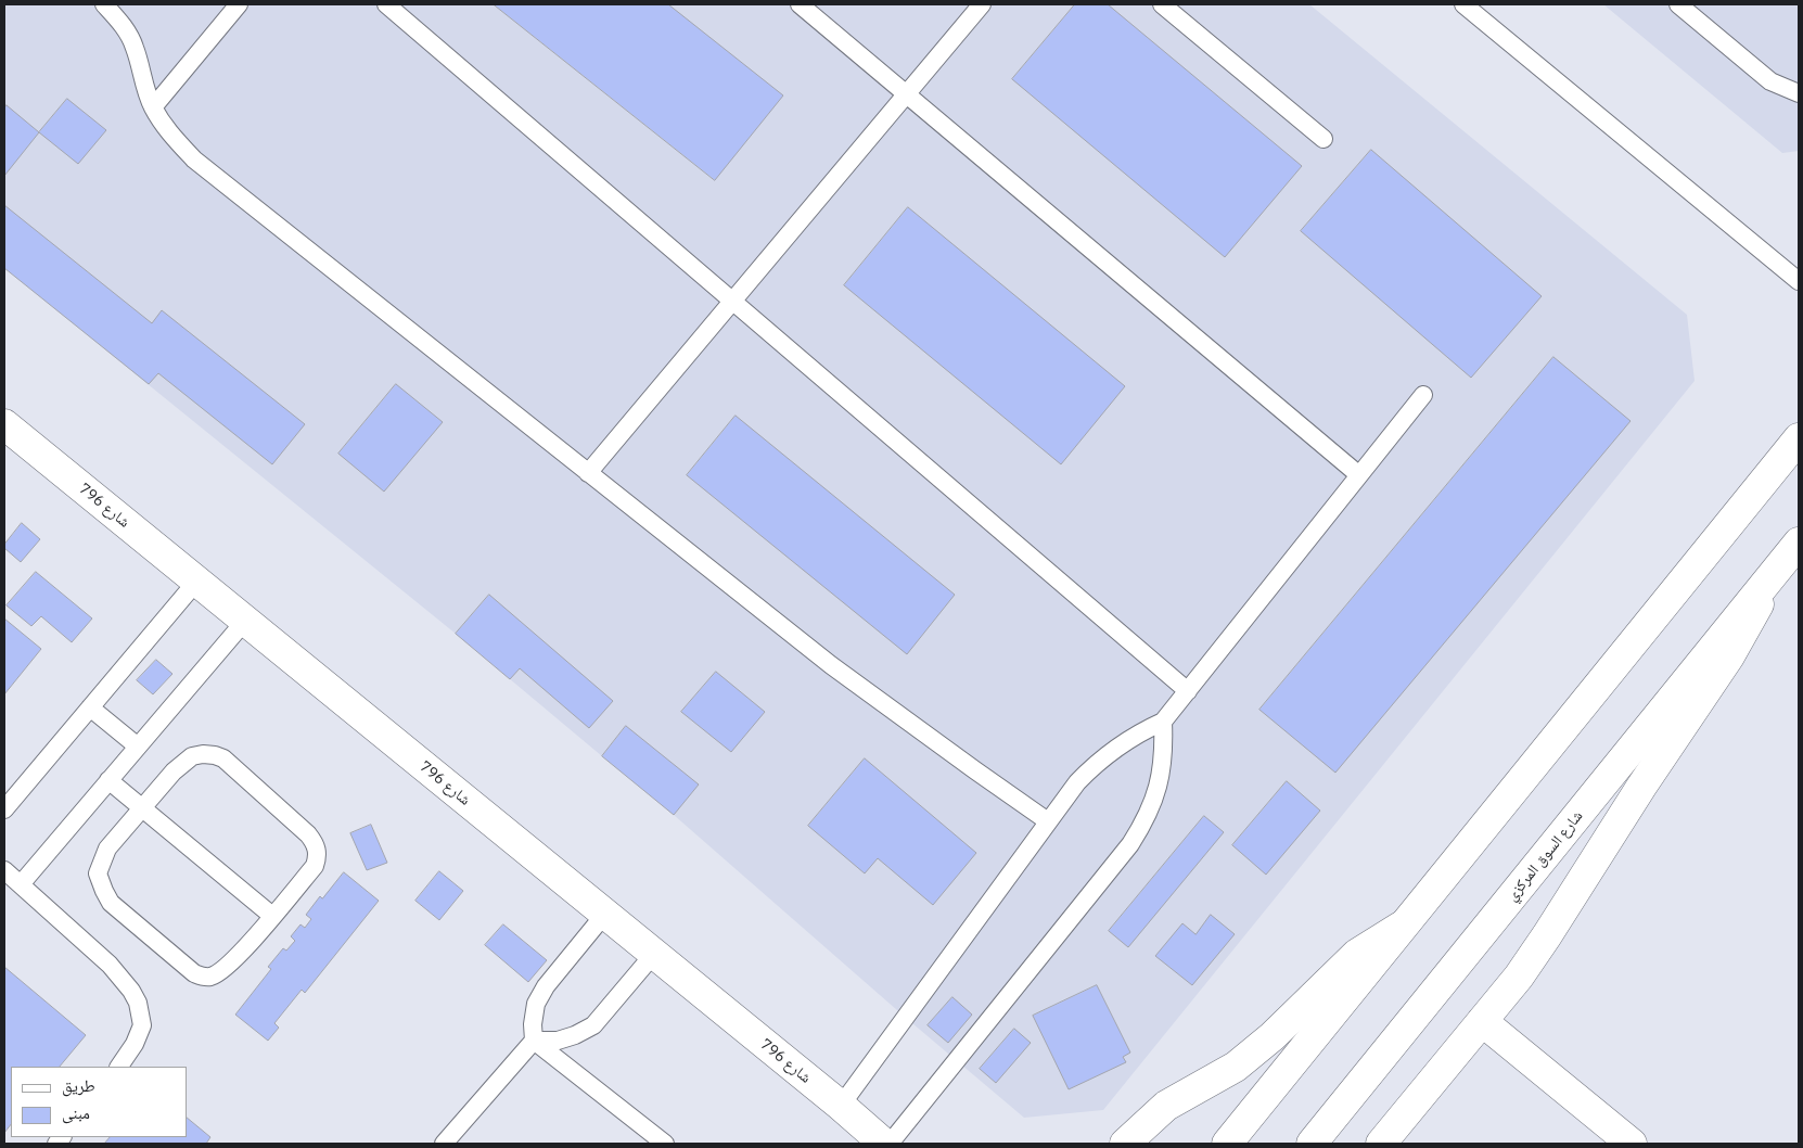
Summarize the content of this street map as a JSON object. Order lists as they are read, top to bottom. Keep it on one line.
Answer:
{"streets":{"street":["شارع 796","شارع السوق المركزي"]},"legend":["طريق","مبنى"]}
